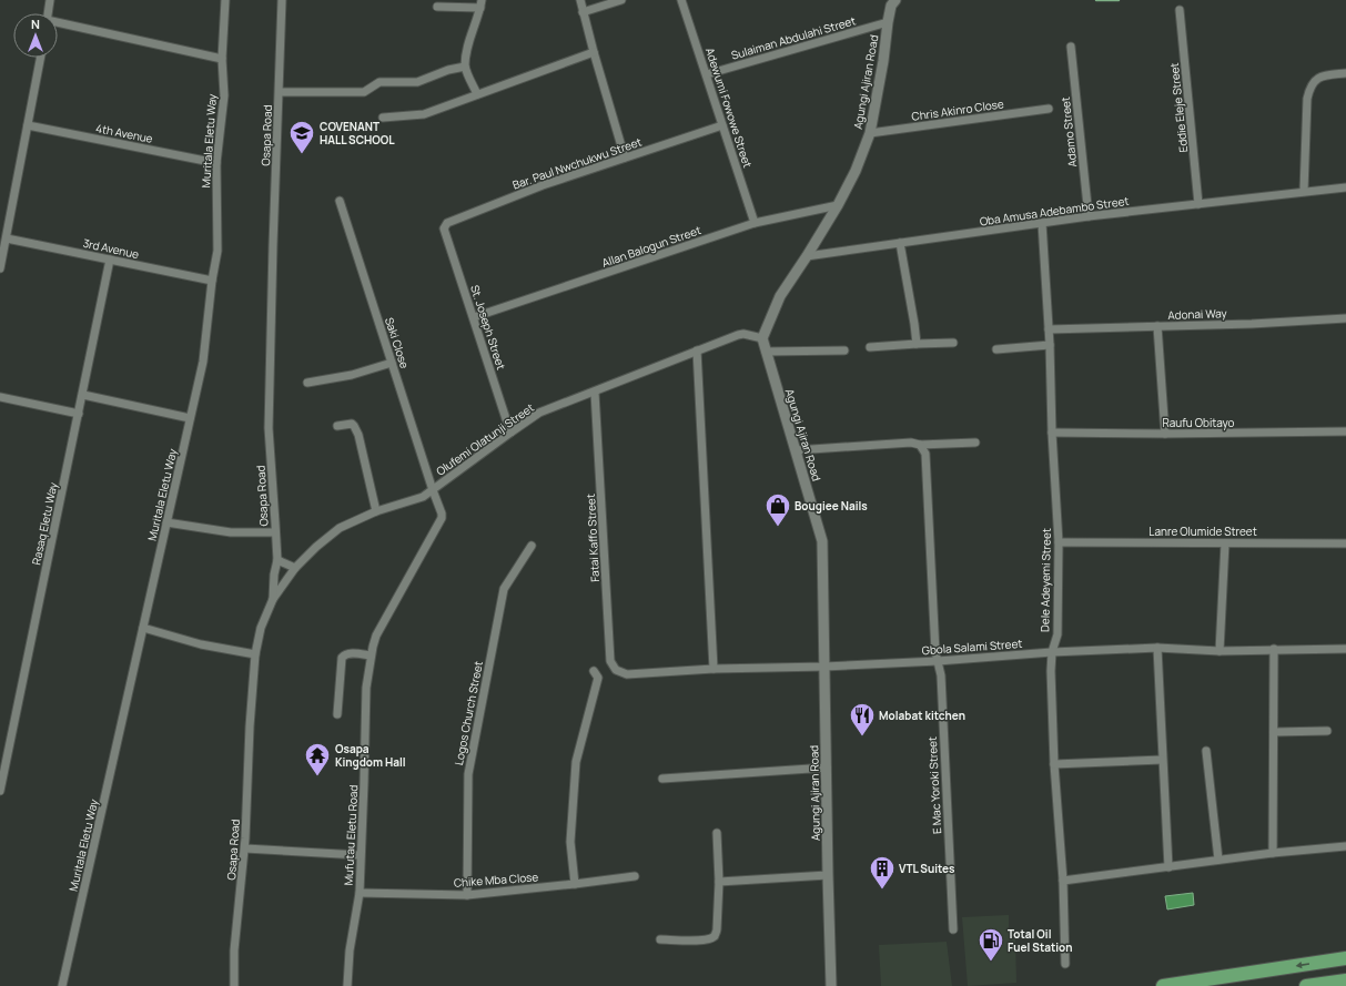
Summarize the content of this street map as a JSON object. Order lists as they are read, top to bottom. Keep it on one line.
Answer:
{"streets":{"street":["Sulaiman Abdulahi Street","Agungi Ajiran Road","Adewumi Fowowe Street","Eddie Eleje Street","Chris Akinro Close","Adamo Street","4th Avenue","Osapa Road","Muritala Eletu Way","Bar. Paul Nwchukwu Street","Oba Amusa Adebambo Street","Allan Balogun Street","3rd Avenue","Adonai Way","St. Joseph Street","Saki Close","Raufu Obitayo","Olufemi Olatunji Street","Rasaq Eletu Way","Lanre Olumide Street","Fatai Kaffo Street","Dele Adeyemi Street","Gbola Salami Street","Logos Church Street","E Mac Yoroki Street","Mufutau Eletu Road","Chike Mba Close"]},"crossings":[["Sulaiman Abdulahi Street","Agungi Ajiran Road"],["Sulaiman Abdulahi Street","Adewumi Fowowe Street"],["Agungi Ajiran Road","Chris Akinro Close"],["Agungi Ajiran Road","Oba Amusa Adebambo Street"],["Agungi Ajiran Road","Allan Balogun Street"],["Agungi Ajiran Road","Olufemi Olatunji Street"],["Agungi Ajiran Road","Gbola Salami Street"],["Adewumi Fowowe Street","Bar. Paul Nwchukwu Street"],["Adewumi Fowowe Street","Allan Balogun Street"],["Eddie Eleje Street","Oba Amusa Adebambo Street"],["Adamo Street","Oba Amusa Adebambo Street"],["4th Avenue","Muritala Eletu Way"],["Osapa Road","Olufemi Olatunji Street"],["Muritala Eletu Way","3rd Avenue"],["Bar. Paul Nwchukwu Street","St. Joseph Street"],["Oba Amusa Adebambo Street","Dele Adeyemi Street"],["Allan Balogun Street","St. Joseph Street"],["3rd Avenue","Rasaq Eletu Way"],["Adonai Way","Dele Adeyemi Street"],["St. Joseph Street","Olufemi Olatunji Street"],["Saki Close","Olufemi Olatunji Street"],["Saki Close","Mufutau Eletu Road"],["Raufu Obitayo","Dele Adeyemi Street"],["Olufemi Olatunji Street","Fatai Kaffo Street"],["Olufemi Olatunji Street","Mufutau Eletu Road"],["Lanre Olumide Street","Dele Adeyemi Street"],["Fatai Kaffo Street","Gbola Salami Street"],["Dele Adeyemi Street","Gbola Salami Street"],["Gbola Salami Street","E Mac Yoroki Street"],["Logos Church Street","Chike Mba Close"],["Mufutau Eletu Road","Chike Mba Close"]],"places":{"school or university":["COVENANT HALL SCHOOL"],"shop":["Bougiee Nails"],"restaurant":["Molabat kitchen"],"temple":["Osapa Kingdom Hall"],"building":["VTL Suites"],"fuel station":["Total Oil Fuel Station"]},"north":"top"}
